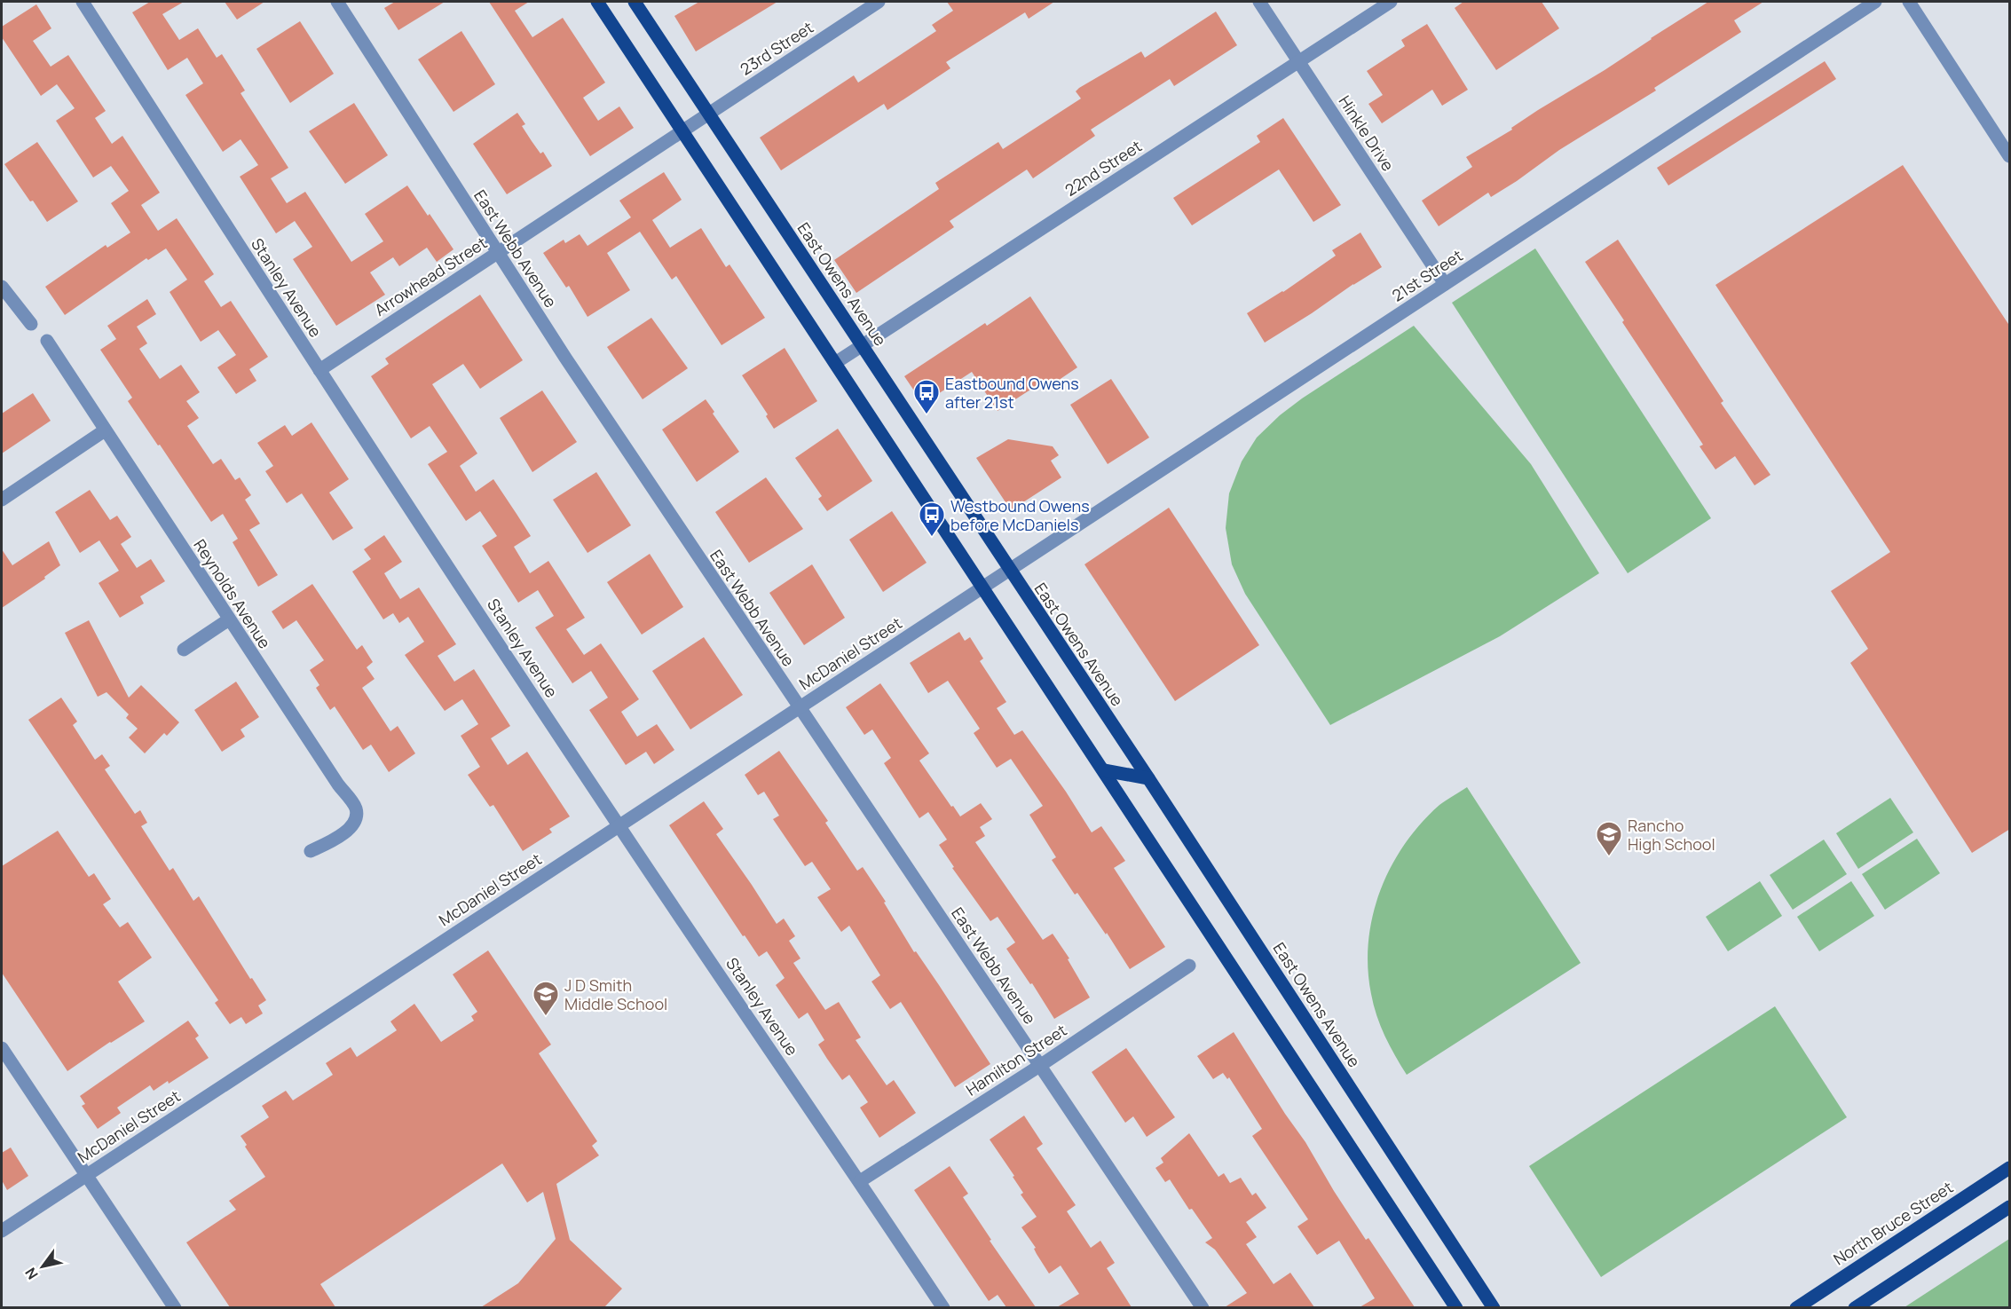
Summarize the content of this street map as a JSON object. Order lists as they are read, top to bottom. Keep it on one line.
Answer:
{"streets":{"main road":["East Owens Avenue","North Bruce Street"],"street":["23rd Street","Hinkle Drive","22nd Street","East Webb Avenue","21st Street","Arrowhead Street","Stanley Avenue","Reynolds Avenue","McDaniel Street","Hamilton Street"]},"crossings":[["23rd Street","Arrowhead Street"],["23rd Street","East Owens Avenue"],["Hinkle Drive","22nd Street"],["Hinkle Drive","21st Street"],["22nd Street","East Owens Avenue"],["East Webb Avenue","Arrowhead Street"],["East Webb Avenue","McDaniel Street"],["East Webb Avenue","Hamilton Street"],["21st Street","East Owens Avenue"],["21st Street","McDaniel Street"],["Arrowhead Street","Stanley Avenue"],["Stanley Avenue","McDaniel Street"],["Stanley Avenue","Hamilton Street"]],"places":{"bus stop":["Eastbound Owens after 21st","Westbound Owens before McDaniels"],"school or university":["Rancho High School","J D Smith Middle School"]},"north":"bottom left"}
